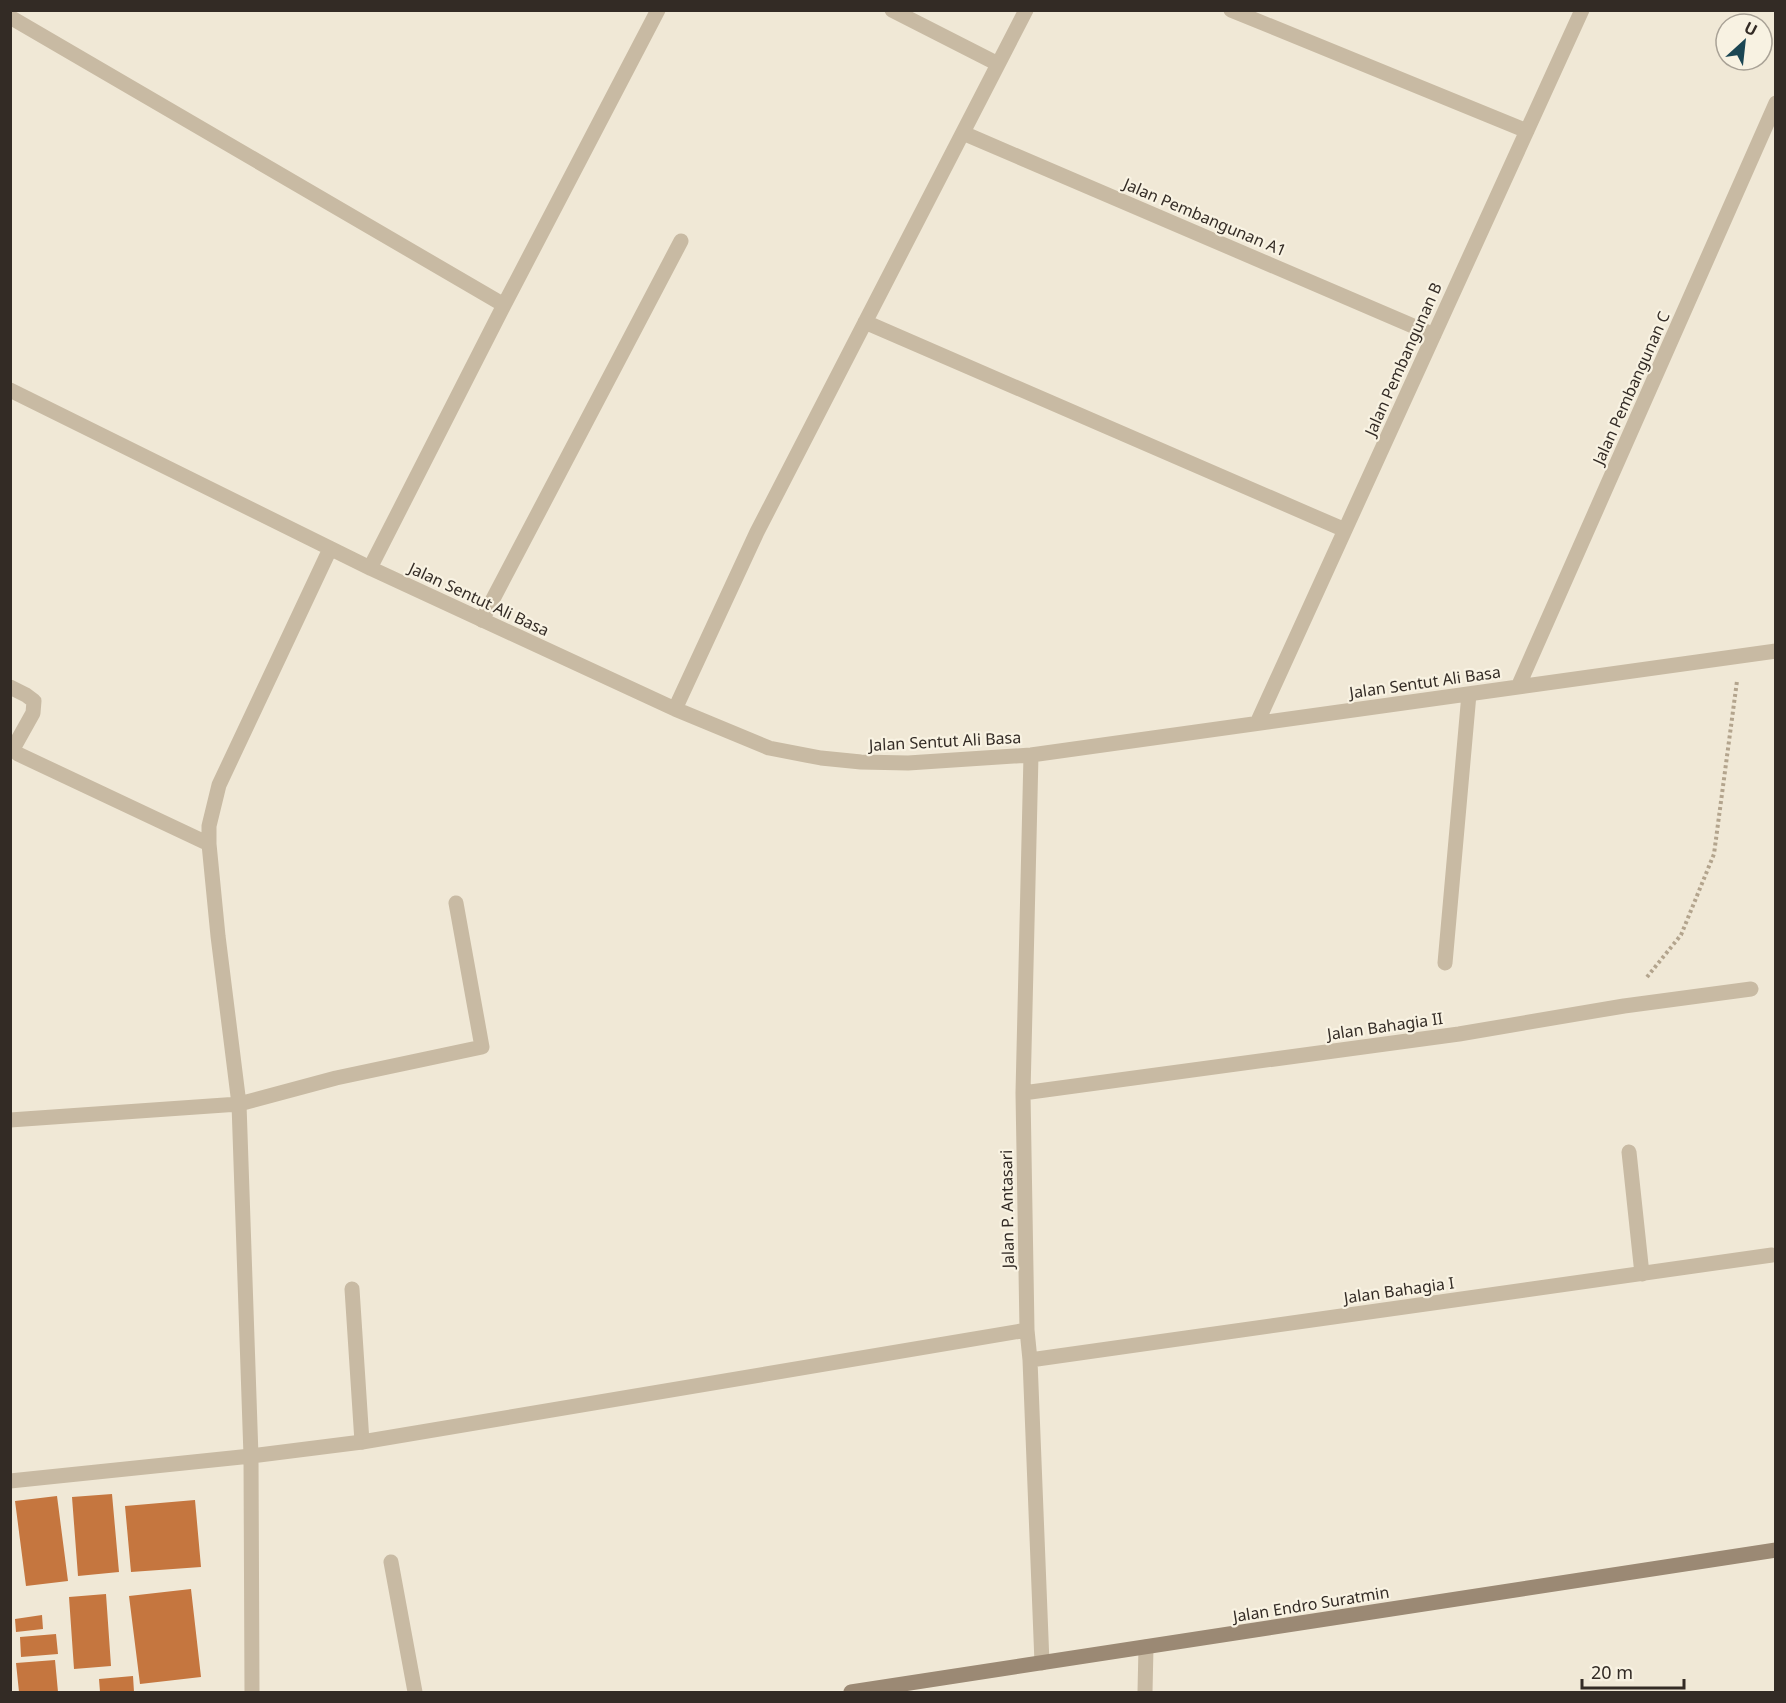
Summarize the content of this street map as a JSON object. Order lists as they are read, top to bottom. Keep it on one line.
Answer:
{"streets":{"main road":["Jalan Endro Suratmin"],"street":["Jalan Pembangunan A1","Jalan Pembangunan B","Jalan Pembangunan C","Jalan Sentut Ali Basa","Jalan Bahagia II","Jalan P. Antasari","Jalan Bahagia I"]},"crossings":[["Jalan Pembangunan A1","Jalan Pembangunan B"],["Jalan Pembangunan B","Jalan Sentut Ali Basa"],["Jalan Pembangunan C","Jalan Sentut Ali Basa"],["Jalan Sentut Ali Basa","Jalan P. Antasari"],["Jalan Bahagia II","Jalan P. Antasari"],["Jalan P. Antasari","Jalan Bahagia I"],["Jalan P. Antasari","Jalan Endro Suratmin"]],"scale_bar":"20 m","north":"top right"}
